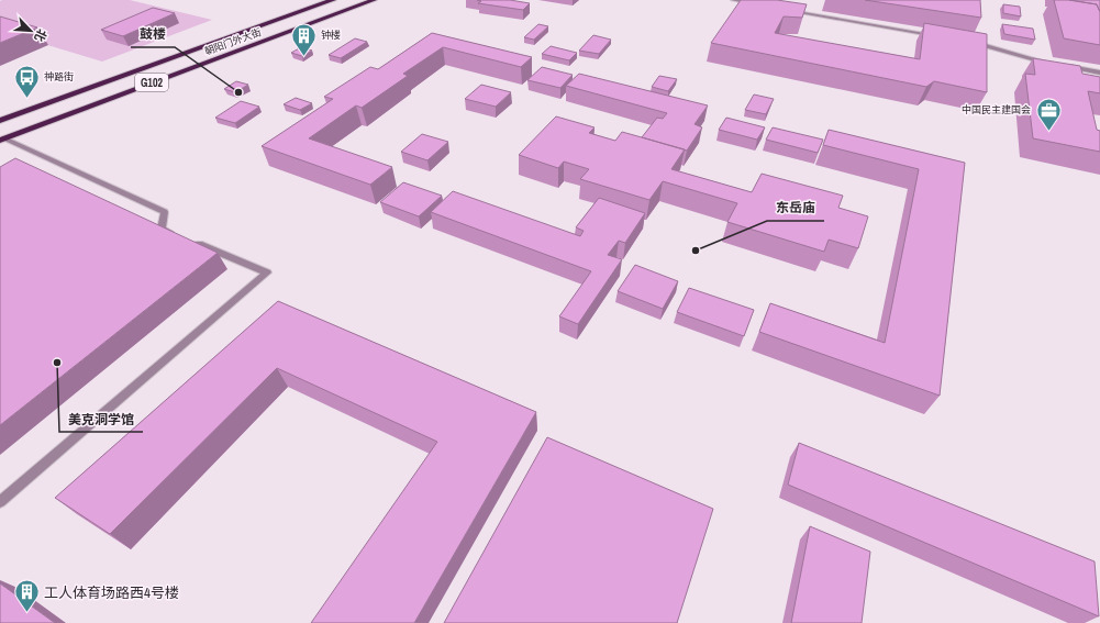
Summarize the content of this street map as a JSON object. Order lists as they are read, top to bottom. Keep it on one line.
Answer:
{"streets":{"highway":["朝阳门外大街","G102"]},"places":{"building":["钟楼","工人体育场路西4号楼"],"other":["鼓楼","东岳庙","美克洞学馆"],"bus stop":["神路街"],"office":["中国民主建国会"]},"north":"bottom right"}
